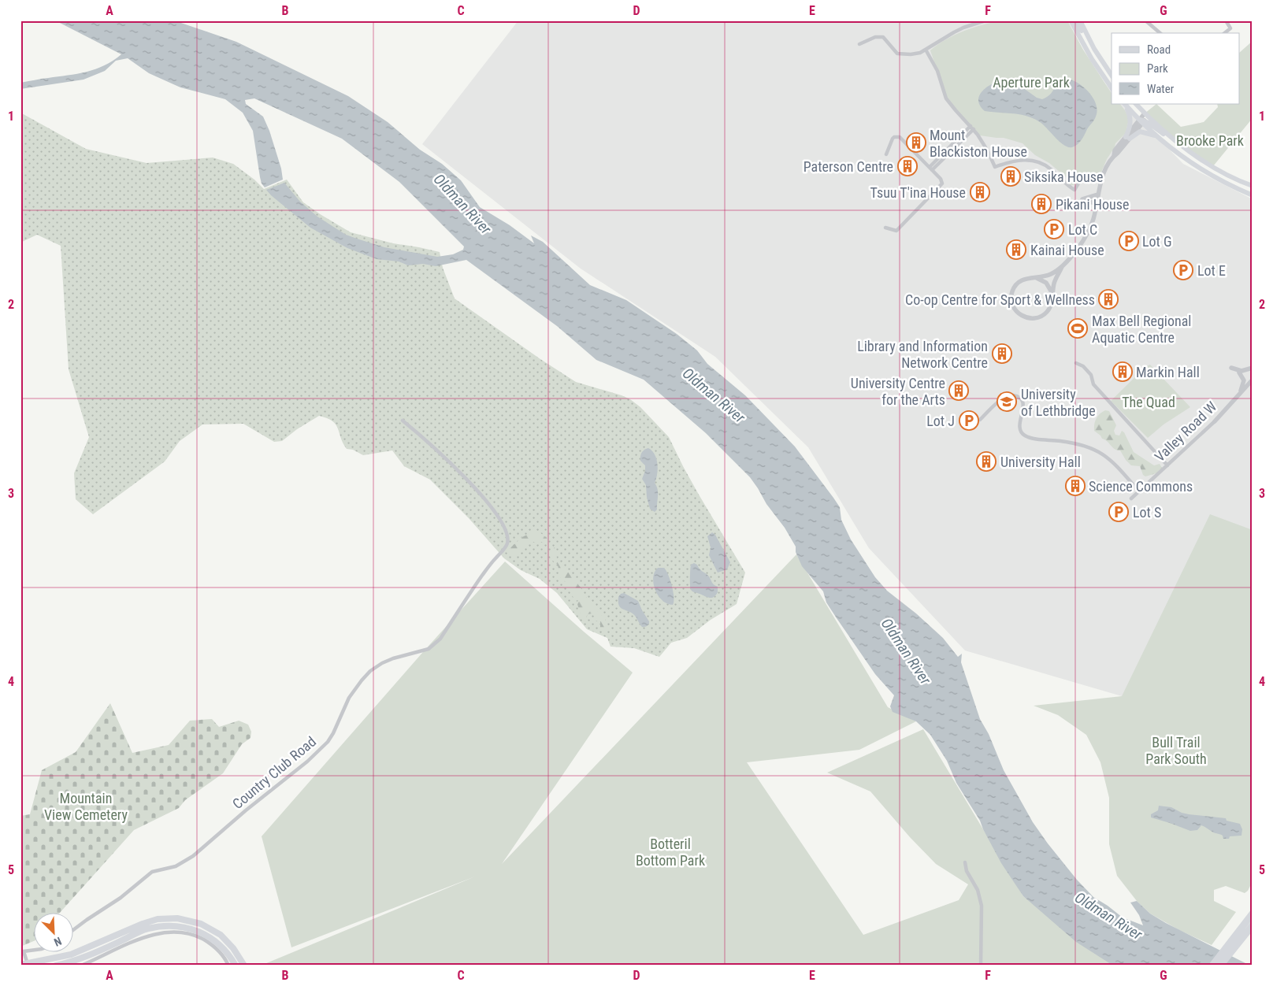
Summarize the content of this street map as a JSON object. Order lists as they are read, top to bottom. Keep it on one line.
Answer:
{"streets":{"street":["Valley Road W","Country Club Road"]},"water":["Oldman River"],"parks":["Aperture Park","Brooke Park","The Quad","Bull Trail Park South","Mountain View Cemetery","Botteril Bottom Park"],"places":{"building":["Mount Blackiston House","Paterson Centre","Siksika House","Tsuu T'ina House","Pikani House","Kainai House","Co-op Centre for Sport & Wellness","Library and Information Network Centre","Markin Hall","University Centre for the Arts","University Hall","Science Commons"],"parking":["Lot C","Lot G","Lot E","Lot J","Lot S"],"sports":["Max Bell Regional Aquatic Centre"],"school or university":["University of Lethbridge"]},"legend":["Road","Park","Water"],"north":"bottom right","grid":{"columns":["A","B","C","D","E","F","G"],"rows":["1","2","3","4","5"]}}
